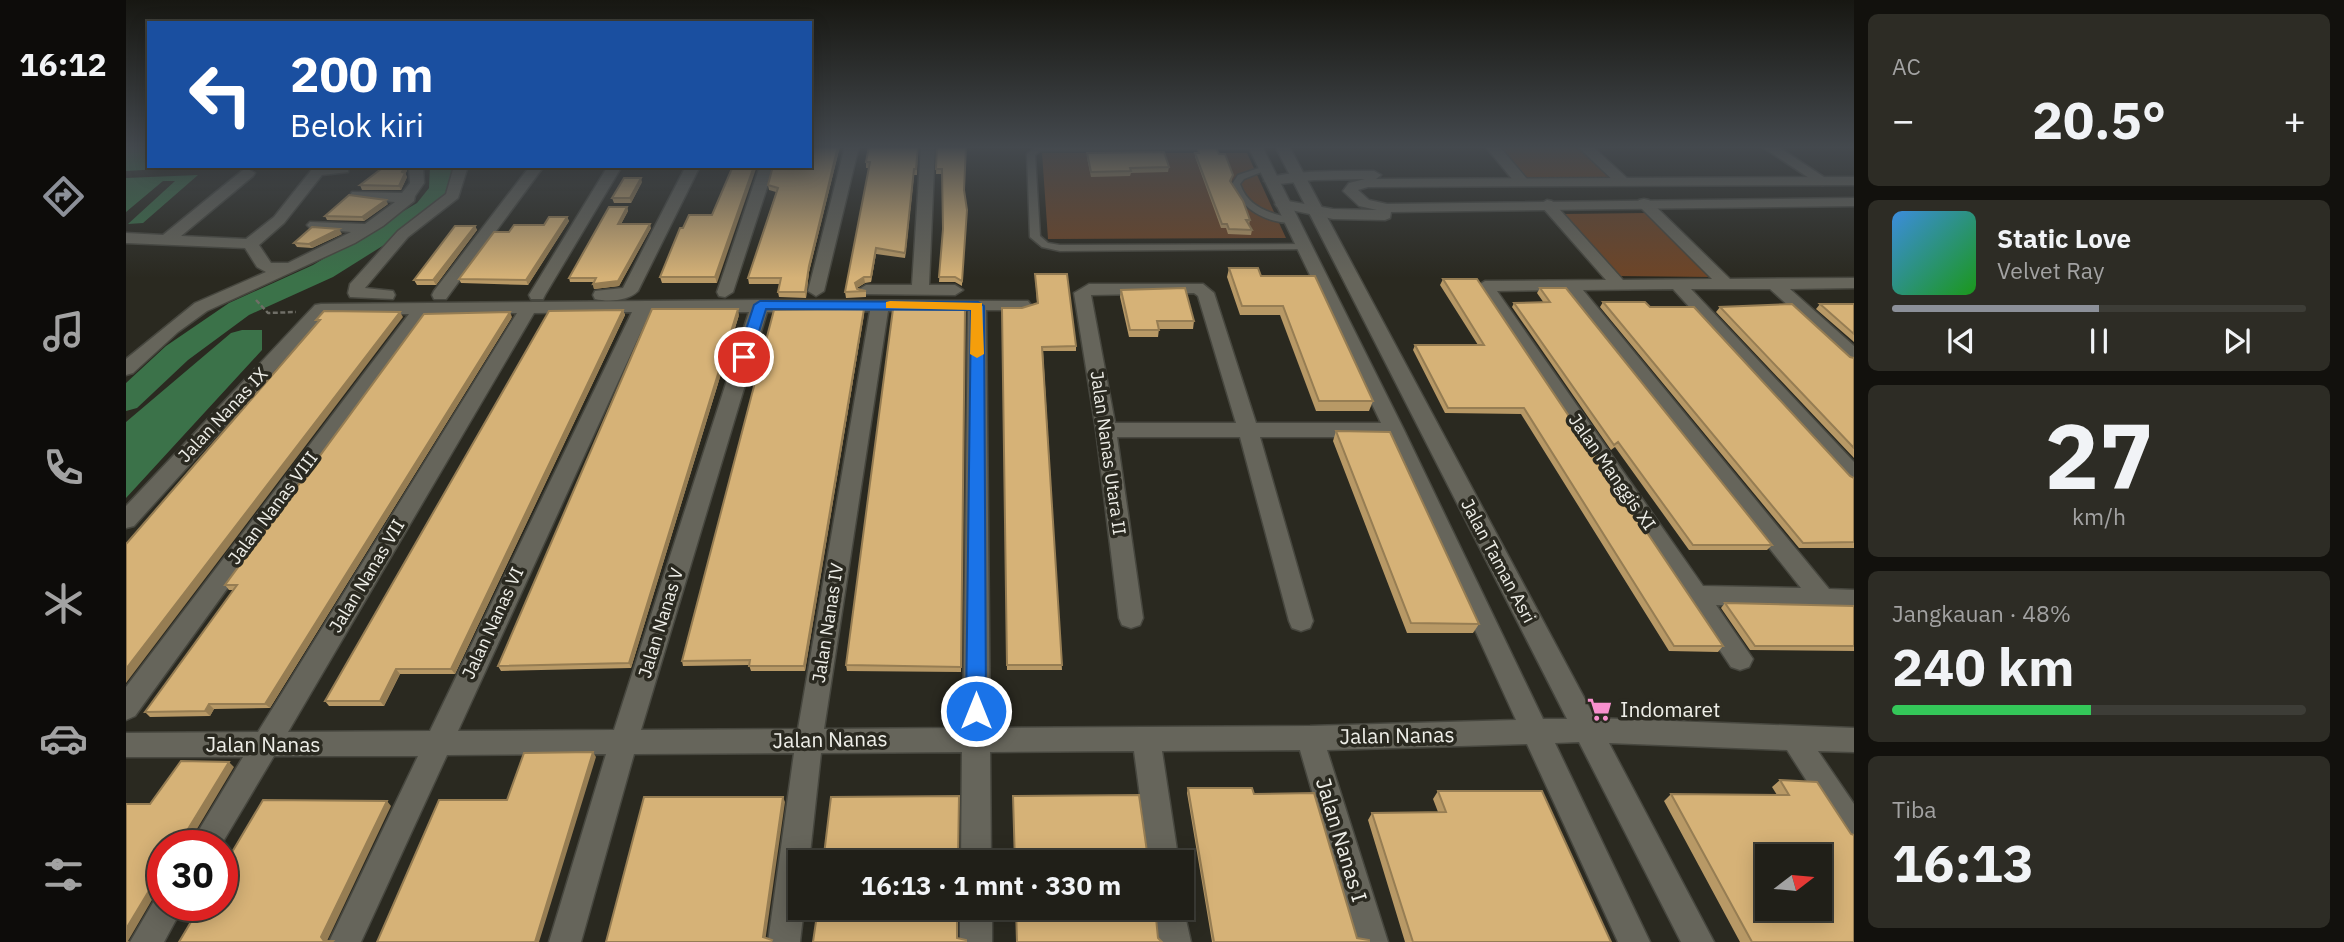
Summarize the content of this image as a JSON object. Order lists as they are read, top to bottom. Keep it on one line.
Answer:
{"streets":{"street":["Jalan Nanas IX","Jalan Nanas Utara II","Jalan Manggis XI","Jalan Nanas VIII","Jalan Taman Asri","Jalan Nanas VII","Jalan Nanas VI","Jalan Nanas V","Jalan Nanas IV","Jalan Nanas","Jalan Nanas I"]},"crossings":[["Jalan Taman Asri","Jalan Nanas"],["Jalan Nanas VII","Jalan Nanas"],["Jalan Nanas VI","Jalan Nanas"],["Jalan Nanas V","Jalan Nanas"],["Jalan Nanas IV","Jalan Nanas"],["Jalan Nanas","Jalan Nanas I"]],"places":{"supermarket":["Indomaret"]},"north":"right","page":{"tabs":"16:12","tile":["AC",["27","km/h"],["Jangkauan · 48%","240 km"],["Tiba","16:13"]],"turn":["200 m","Belok kiri"],"heat":["−","20.5°","+"],"song":["Static Love","Velvet Ray"],"limit":"30","trip":"16:13 · 1 mnt · 330 m"}}
